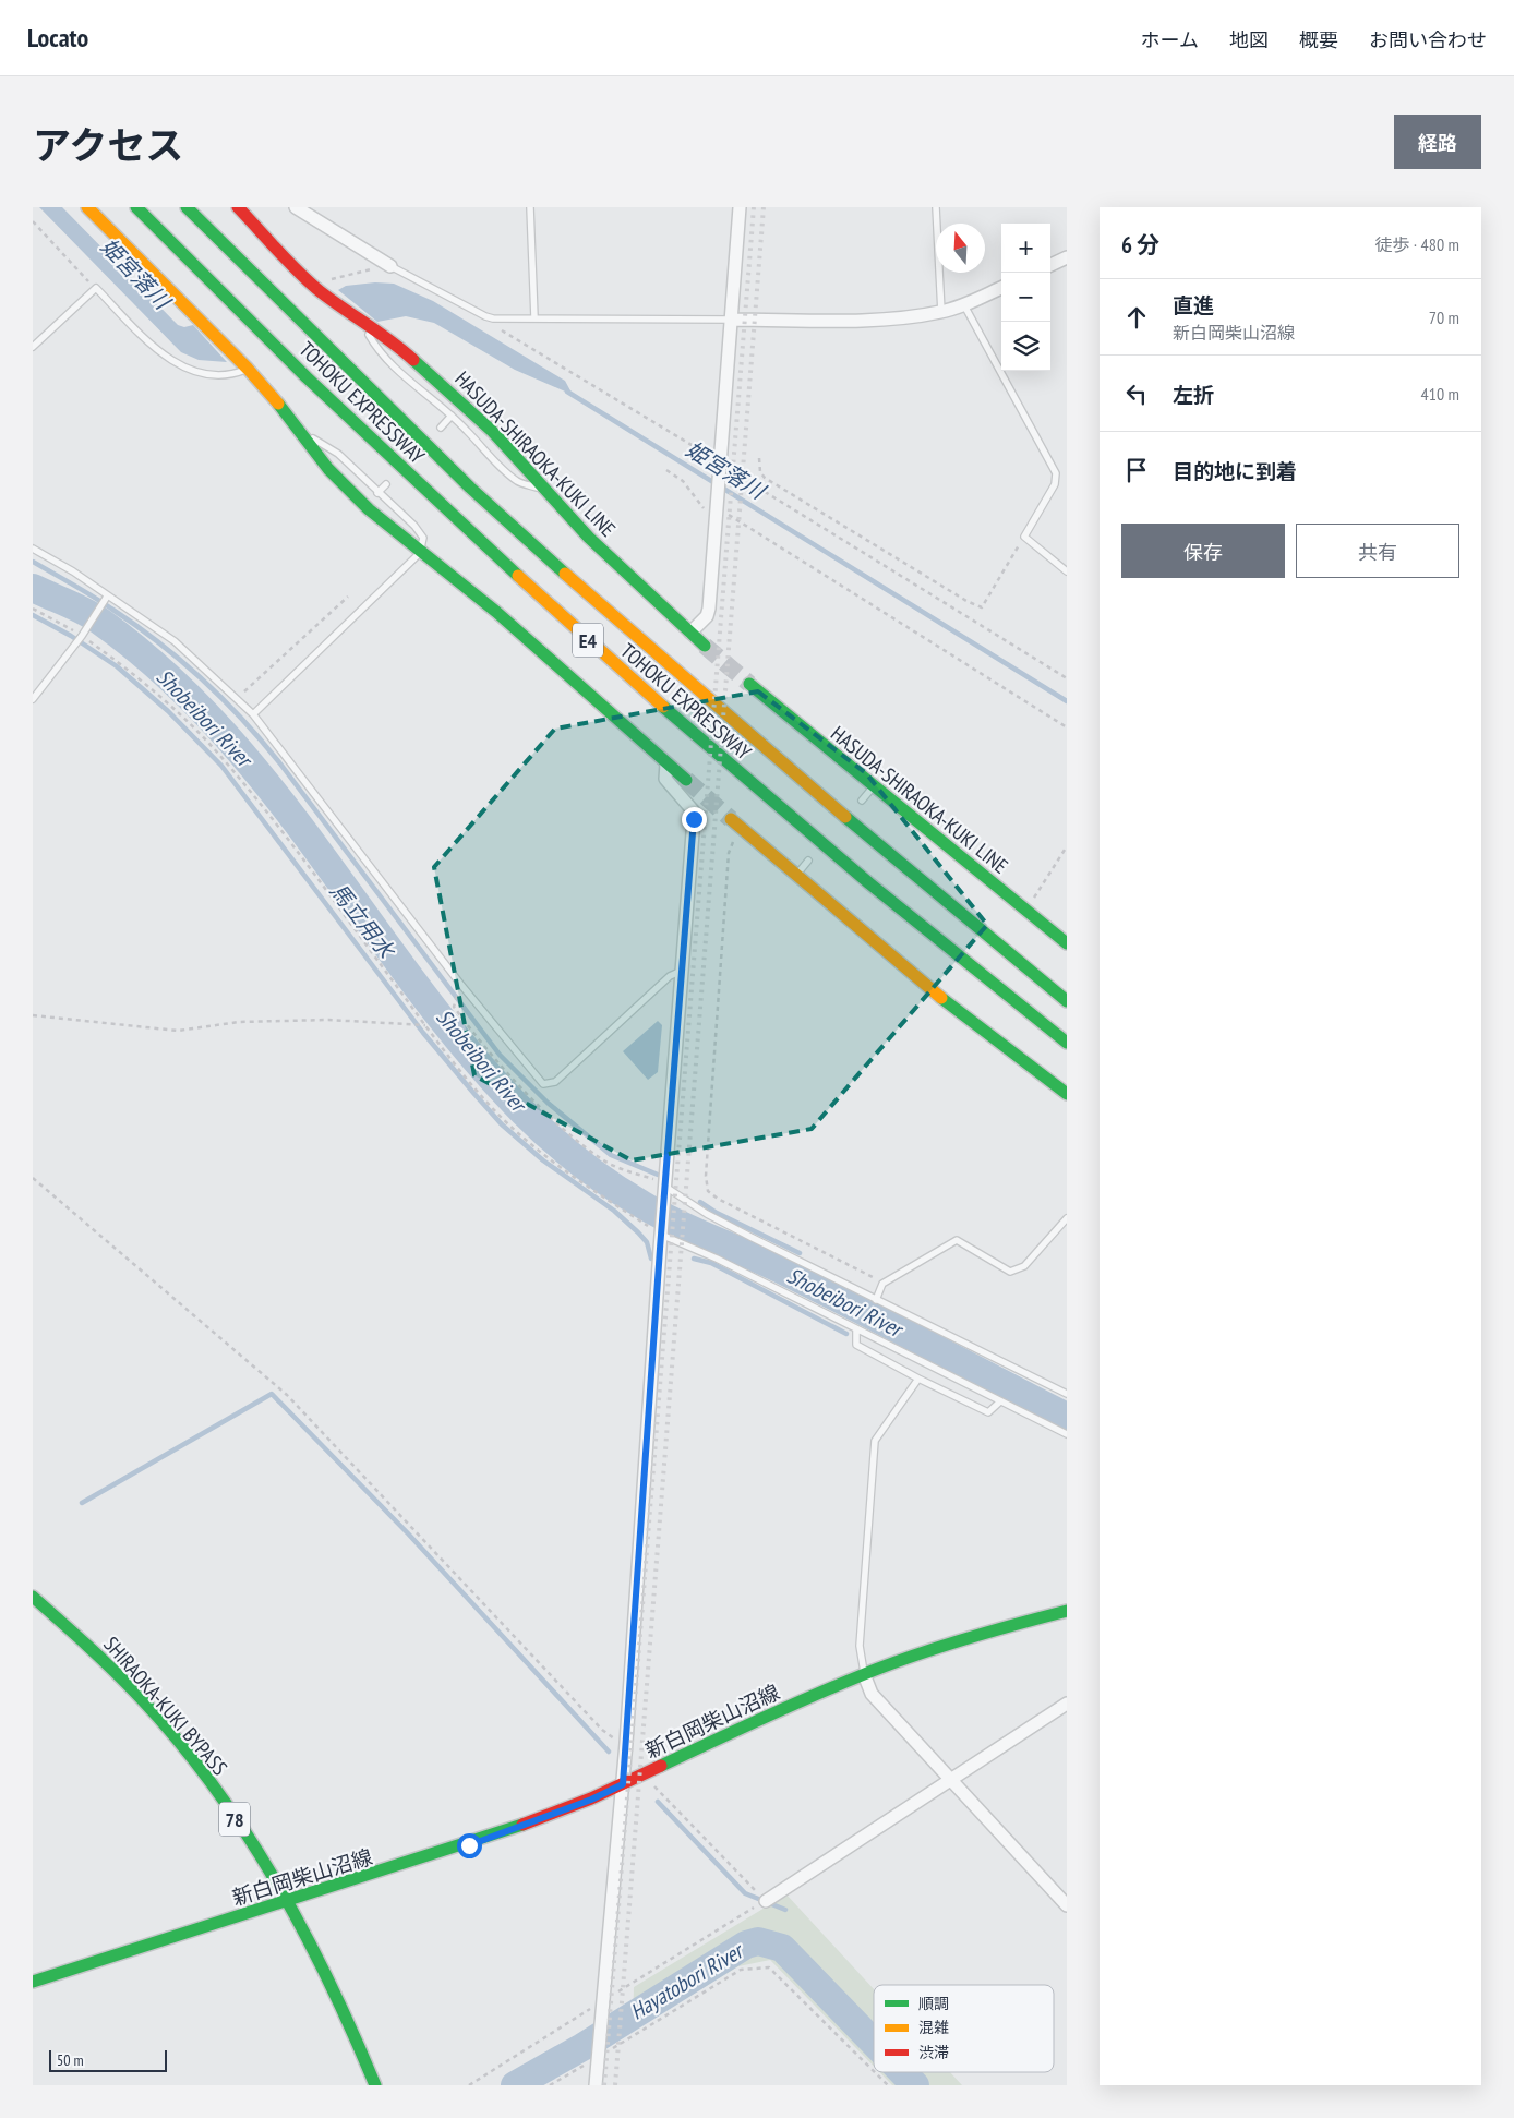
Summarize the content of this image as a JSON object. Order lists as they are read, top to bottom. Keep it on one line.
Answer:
{"streets":{"main road":["TOHOKU EXPRESSWAY","HASUDA-SHIRAOKA-KUKI LINE","E4","SHIRAOKA-KUKI BYPASS","新白岡柴山沼線","78"]},"crossings":[["SHIRAOKA-KUKI BYPASS","新白岡柴山沼線"]],"water":["姫宮落川","Shobeibori River","馬立用水","Hayatobori River"],"legend":["順調","混雑","渋滞"],"scale_bar":"50 m","north":"top","page":{"header":"Locato","nav":["ホーム","地図","概要","お問い合わせ"],"title":"アクセス","buttons":["経路",["保存","共有"]],"heading":["6 分","徒歩 · 480 m"],"map_buttons":["+","−"],"list":[["直進","新白岡柴山沼線","70 m"],["左折","410 m"],"目的地に到着"],"scale":"50 m"}}
